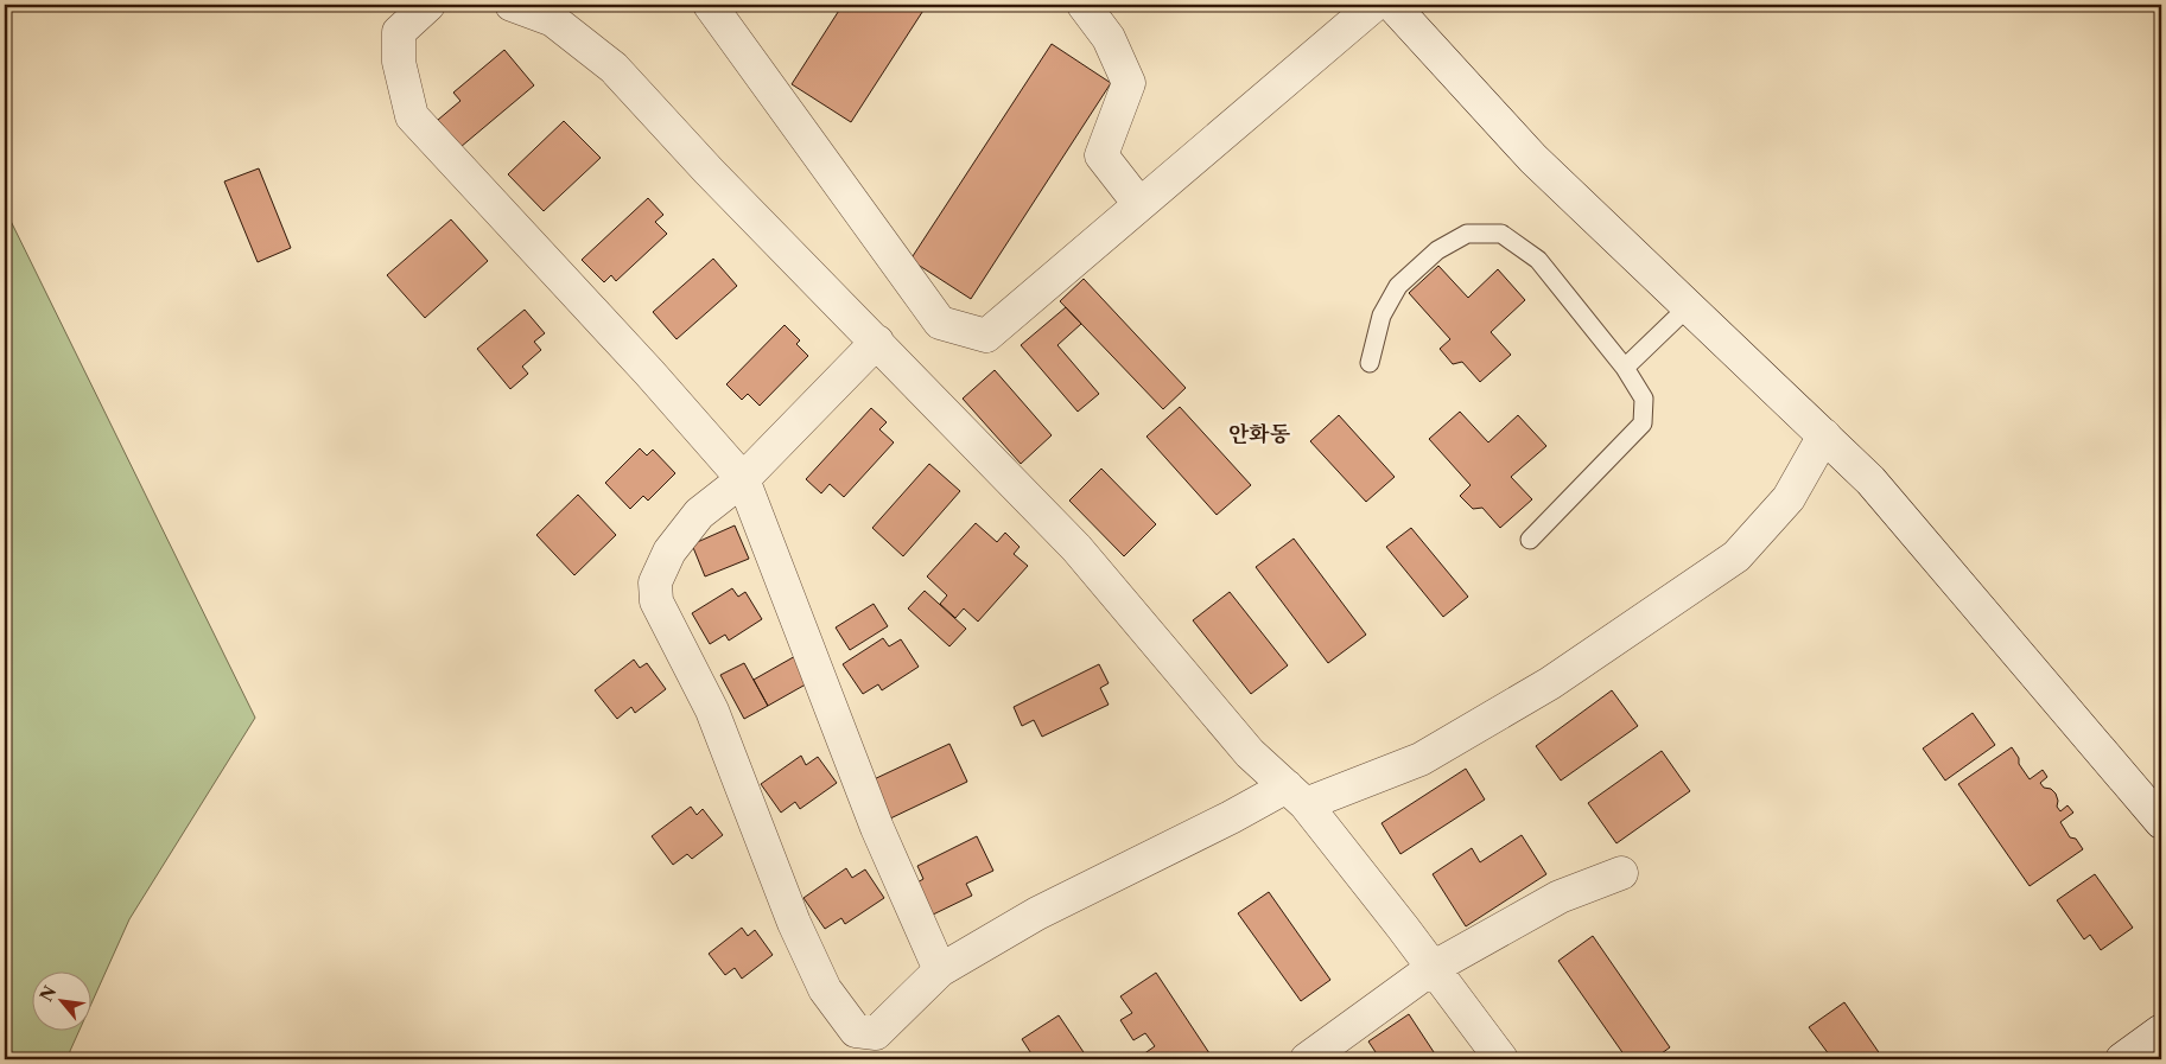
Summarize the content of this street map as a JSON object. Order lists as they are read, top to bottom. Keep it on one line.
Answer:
{"districts":["안화동"],"north":"top left"}
